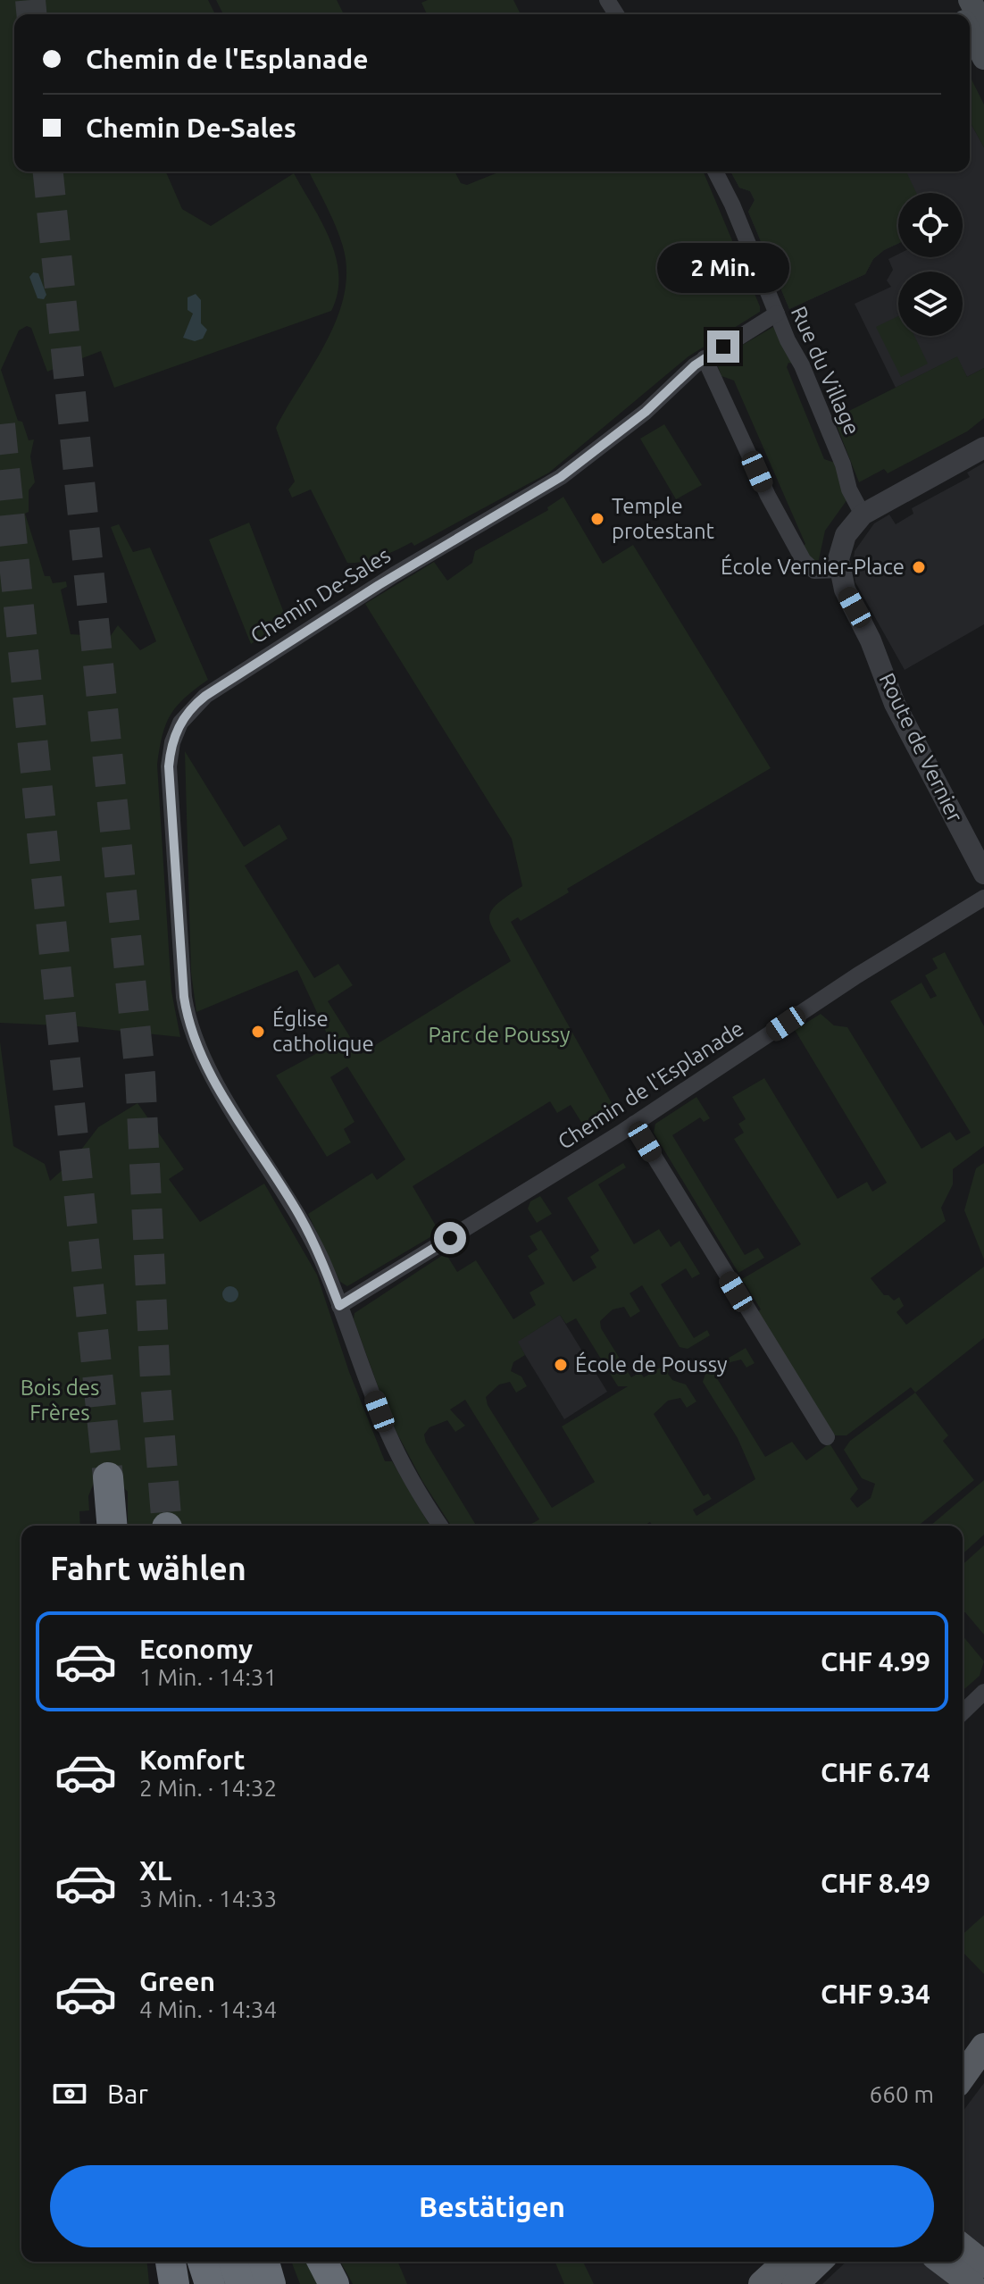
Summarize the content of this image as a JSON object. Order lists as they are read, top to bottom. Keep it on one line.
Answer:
{"streets":{"street":["Rue du Village","Chemin De-Sales","Route de Vernier","Chemin de l'Esplanade"]},"crossings":[["Rue du Village","Chemin De-Sales"],["Chemin De-Sales","Chemin de l'Esplanade"]],"parks":["Parc de Poussy","Bois des Frères"],"places":["Temple protestant","École Vernier-Place","Église catholique","École de Poussy"],"page":{"banner":["Chemin de l'Esplanade","Chemin De-Sales"],"bubble":"2 Min.","heading":"Fahrt wählen","list":[{"name":"Economy","note":"1 Min. · 14:31","value":"CHF 4.99"},{"name":"Komfort","note":"2 Min. · 14:32","value":"CHF 6.74"},{"name":"XL","note":"3 Min. · 14:33","value":"CHF 8.49"},{"name":"Green","note":"4 Min. · 14:34","value":"CHF 9.34"}],"pay":["Bar","660 m"],"buttons":"Bestätigen"}}
